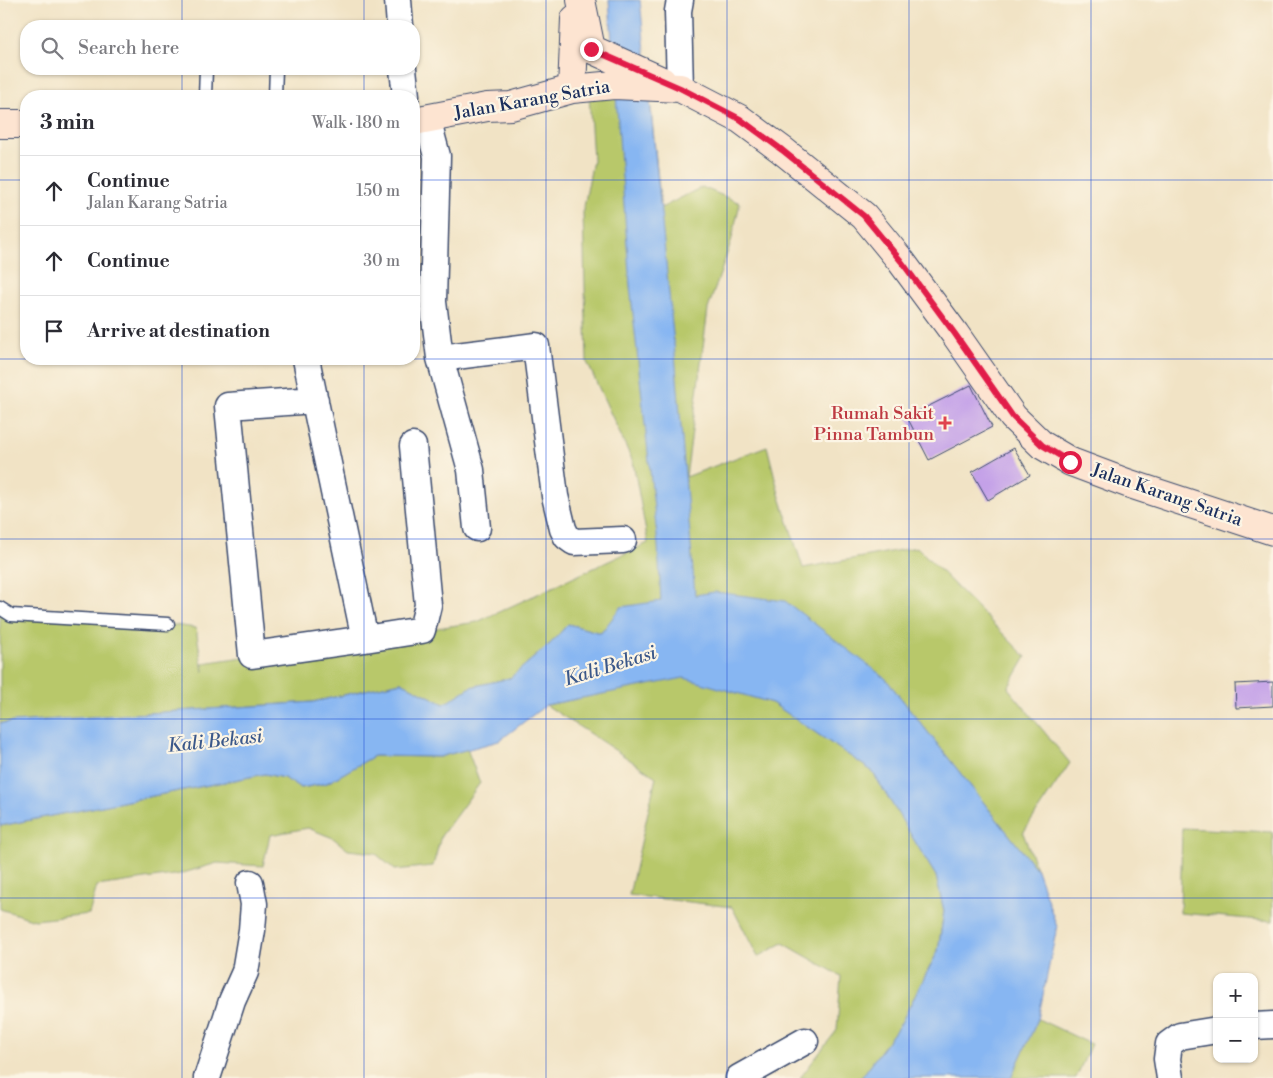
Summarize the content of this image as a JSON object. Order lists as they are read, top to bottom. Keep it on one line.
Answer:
{"streets":{"street":["Jalan Karang Satria"]},"water":["Kali Bekasi"],"places":{"health":["Rumah Sakit Pinna Tambun"]},"page":{"search":"Search here","heading":["3 min","Walk · 180 m"],"list":[["Continue","Jalan Karang Satria","150 m"],["Continue","30 m"],"Arrive at destination"],"map_buttons":["+","−"]}}
